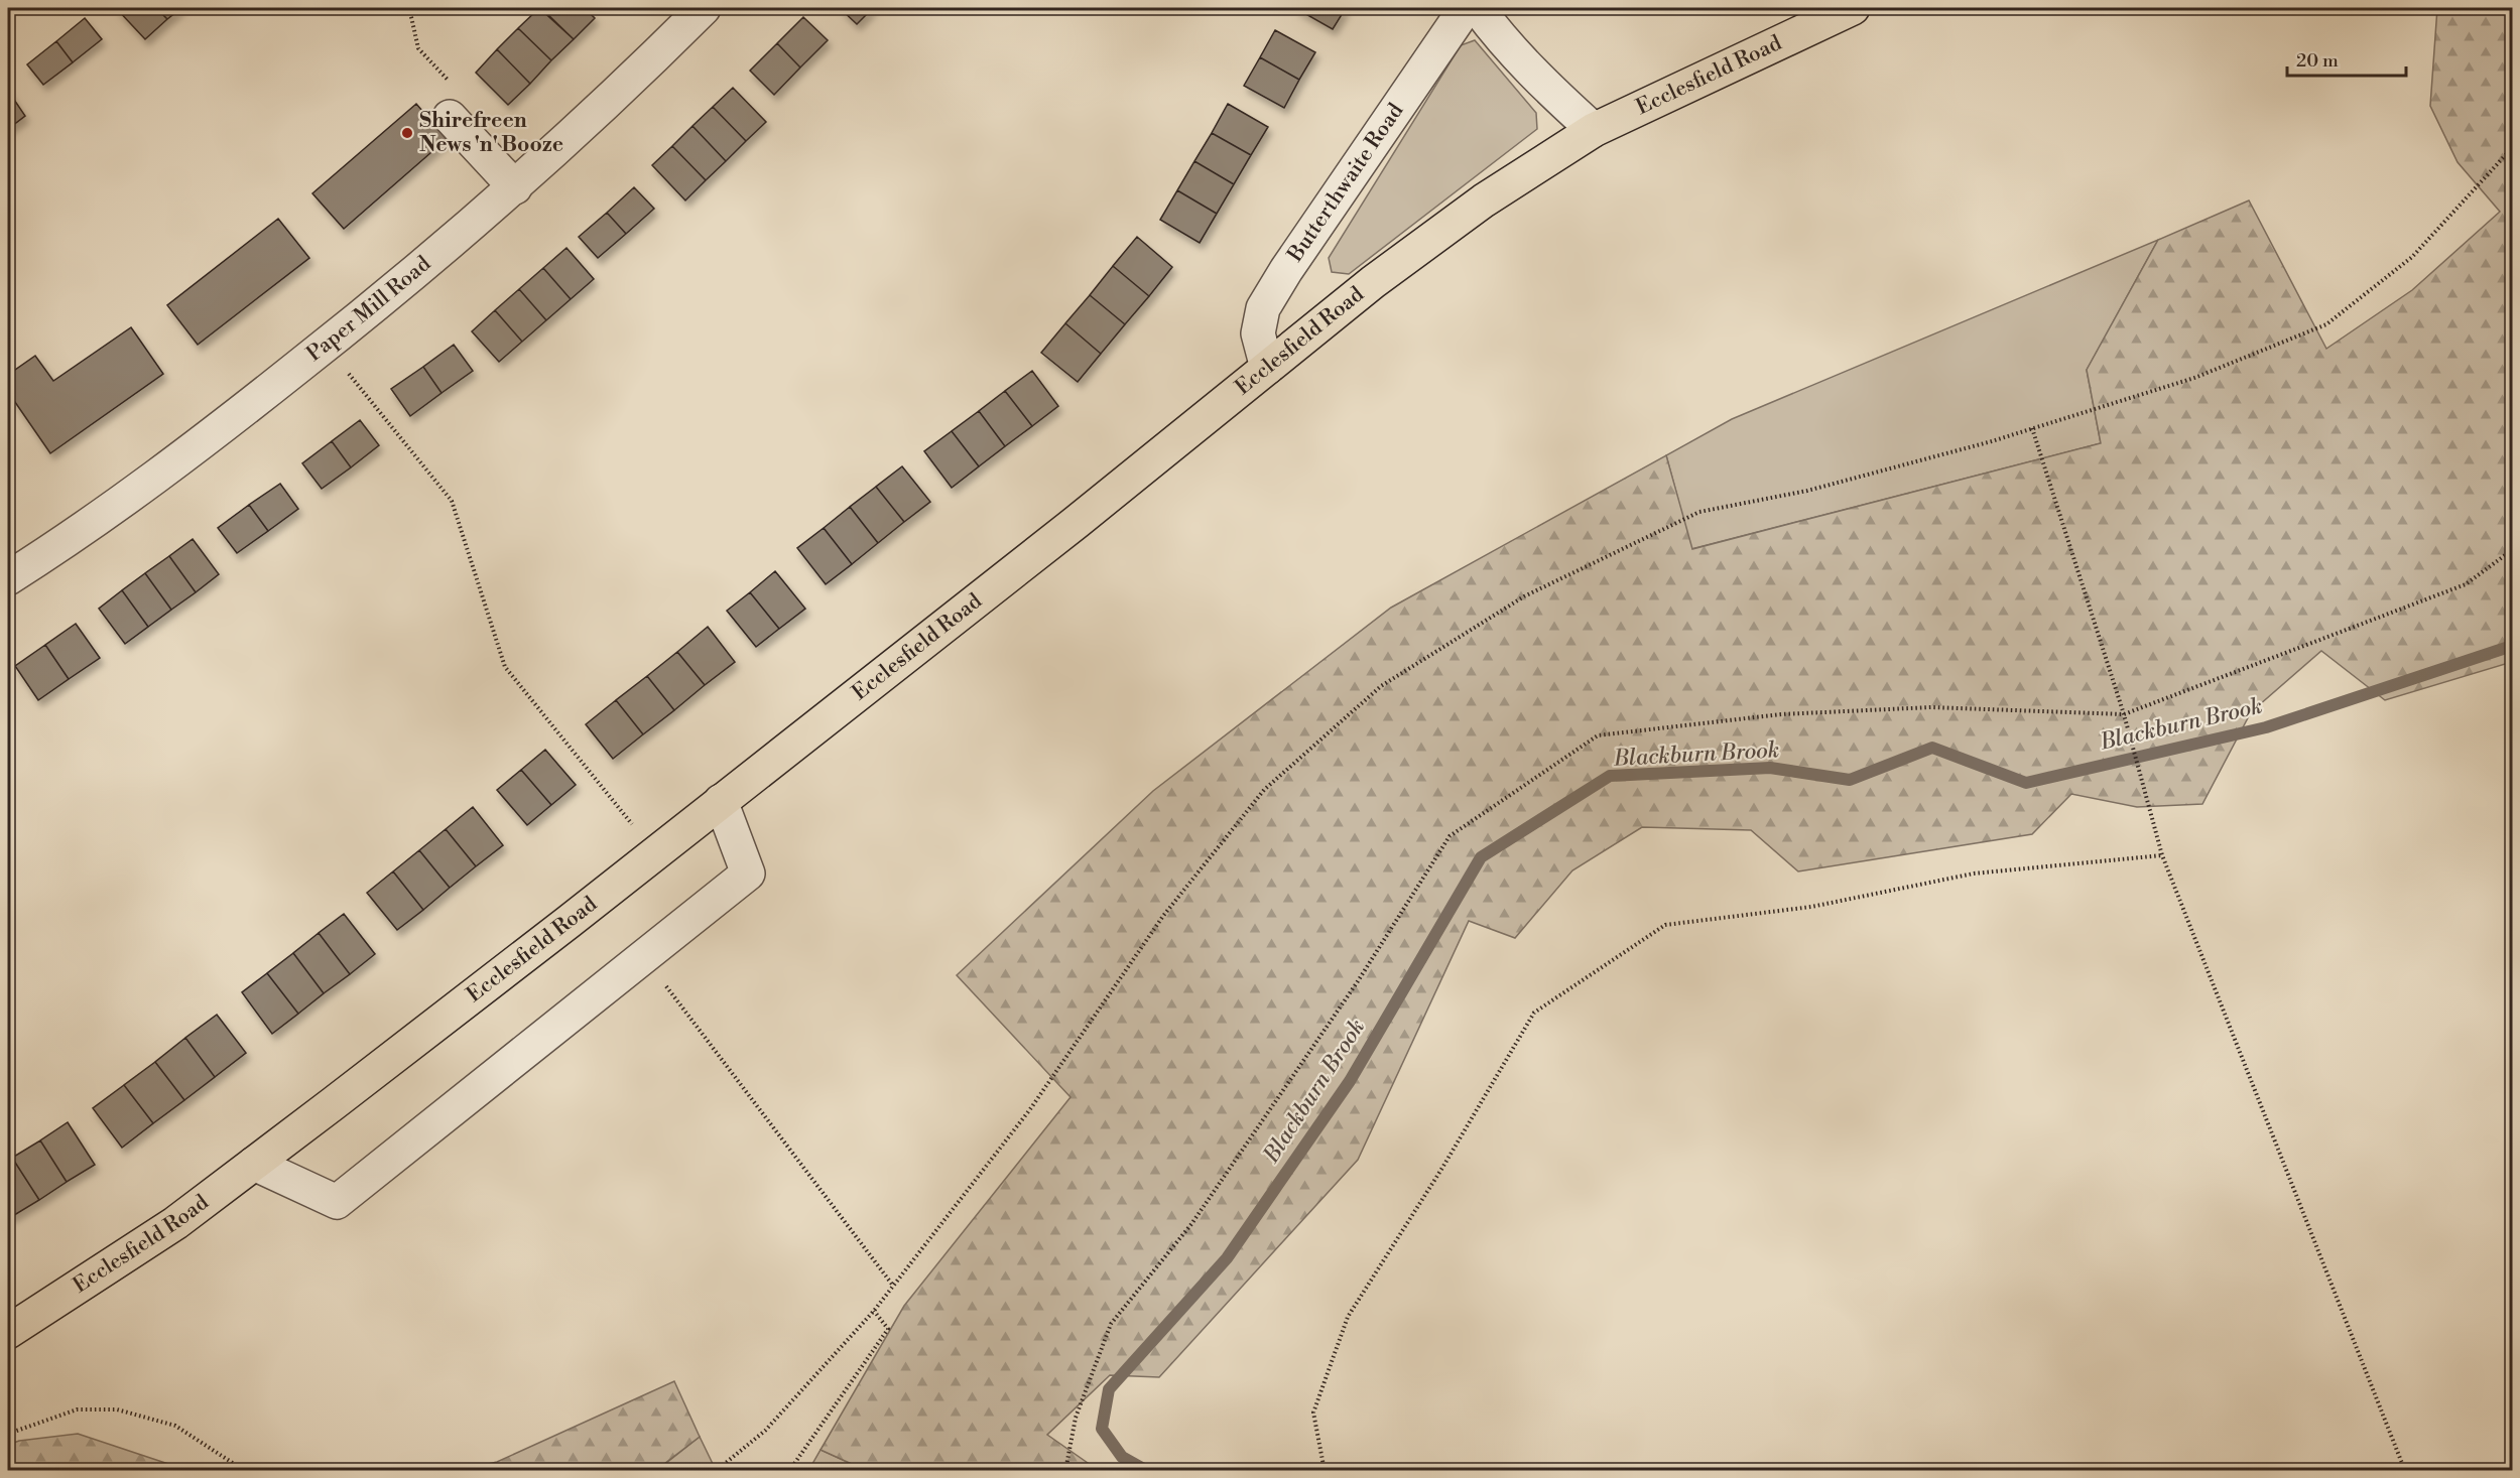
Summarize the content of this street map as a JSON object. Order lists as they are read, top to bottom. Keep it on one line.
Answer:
{"streets":{"main road":["Ecclesfield Road"],"street":["Butterthwaite Road","Paper Mill Road"]},"crossings":[["Ecclesfield Road","Butterthwaite Road"]],"water":["Blackburn Brook"],"places":["Shirefreen News 'n' Booze"],"scale_bar":"20 m"}
